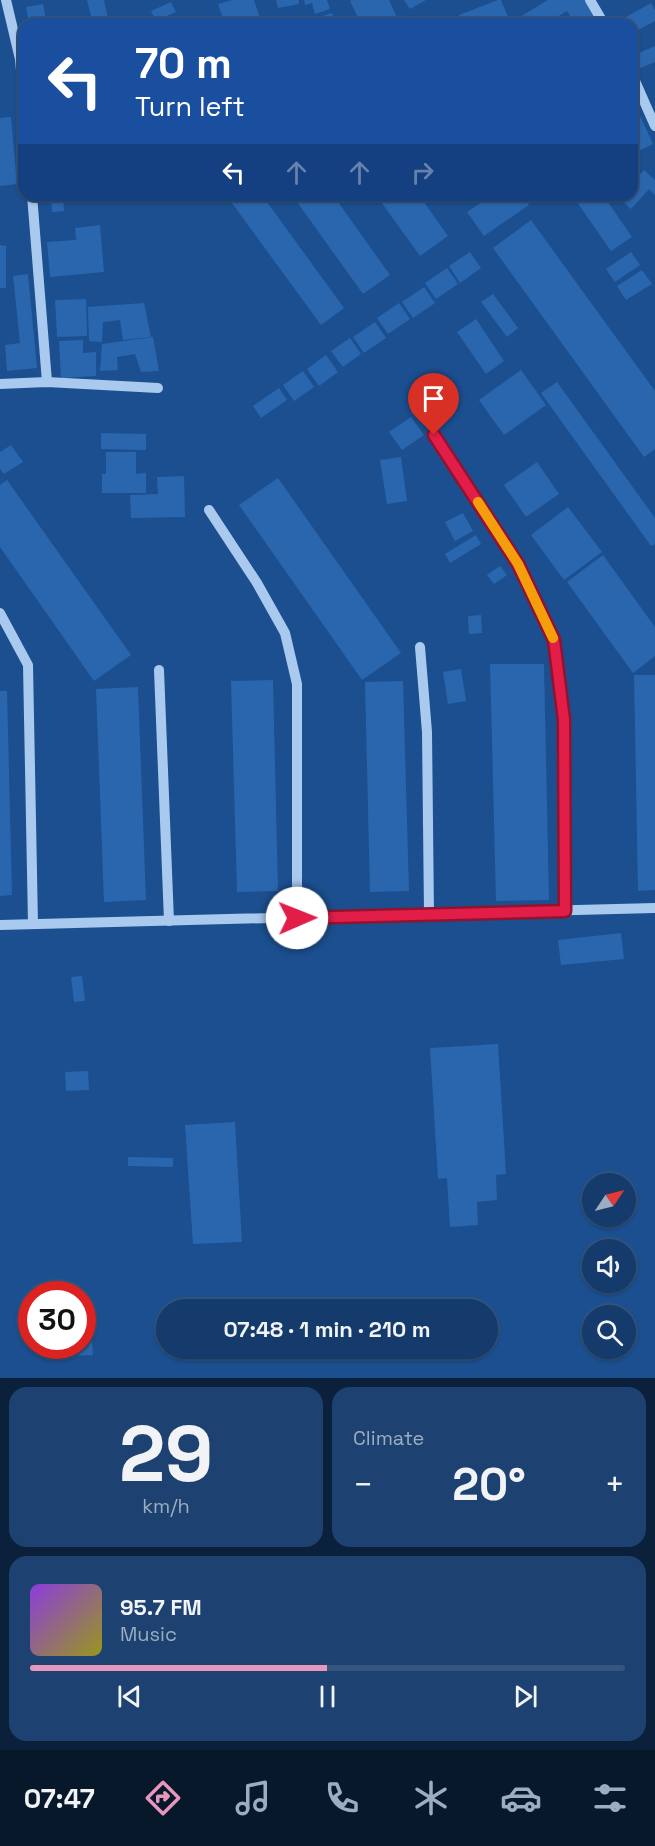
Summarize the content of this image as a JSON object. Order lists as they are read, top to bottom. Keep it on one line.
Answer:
{"north":"top right","page":{"turn":["70 m","Turn left"],"limit":"30","trip":"07:48 · 1 min · 210 m","tile":[["29","km/h"],"Climate"],"heat":["−","20°","+"],"song":["95.7 FM","Music"],"tabs":"07:47"}}
